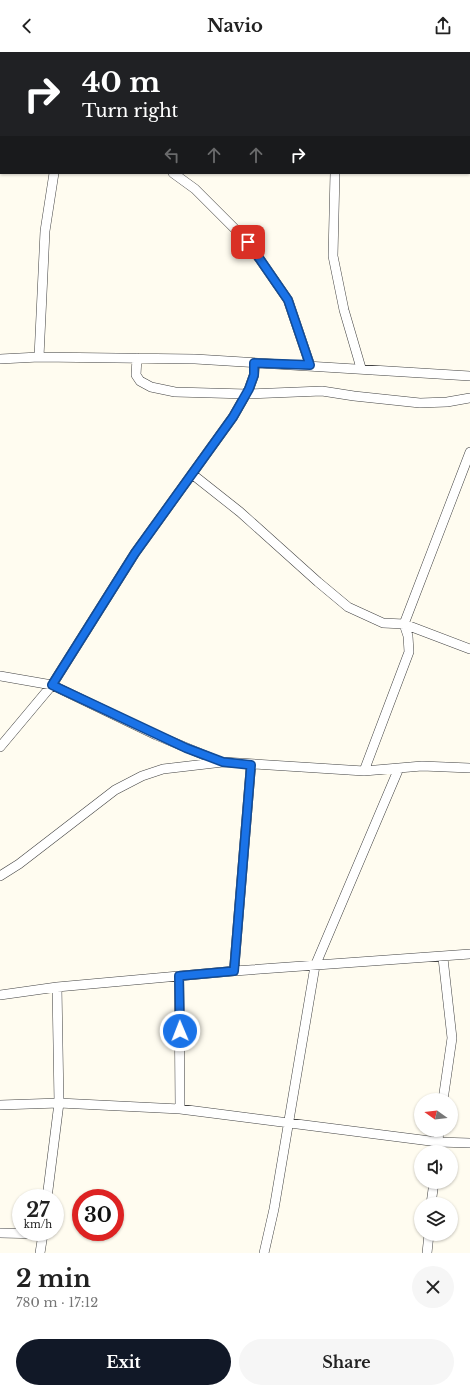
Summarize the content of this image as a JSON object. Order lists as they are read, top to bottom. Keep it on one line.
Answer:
{"north":"left","page":{"header":"Navio","turn":["40 m","Turn right"],"speed":"27 km/h","limit":"30","heading":["2 min","780 m · 17:12"],"buttons":["Exit","Share"]}}
